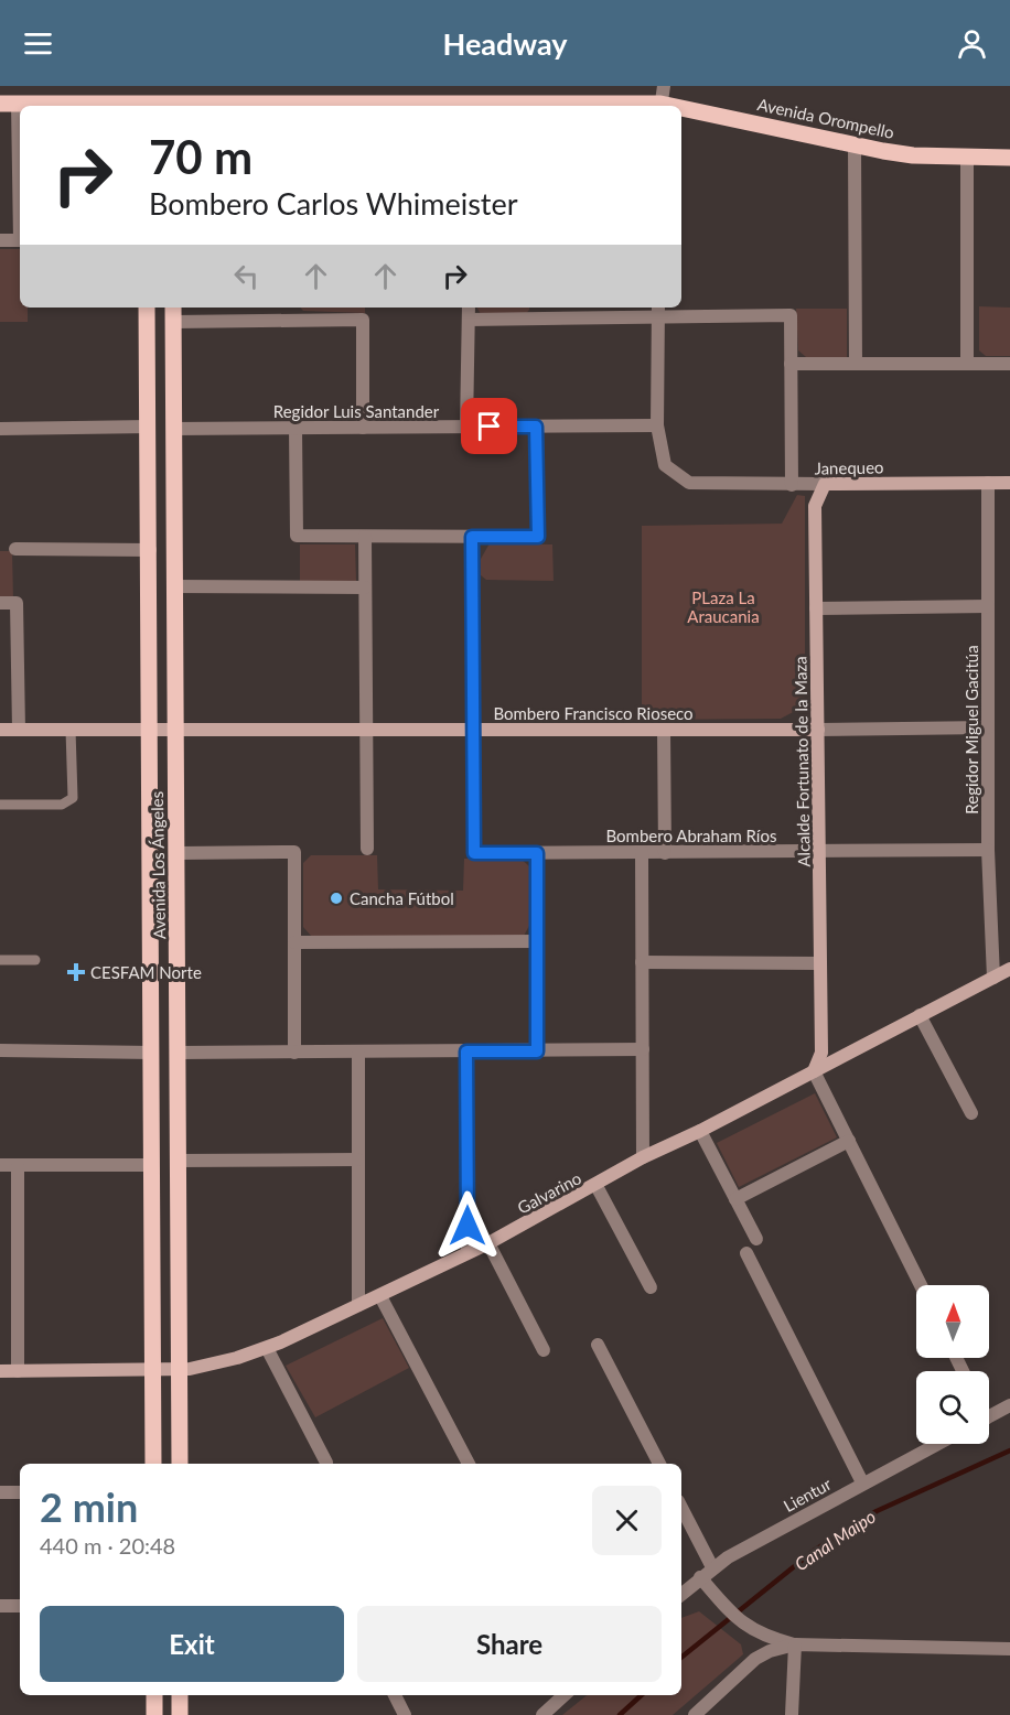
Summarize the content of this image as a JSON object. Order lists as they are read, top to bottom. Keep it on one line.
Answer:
{"streets":{"main road":["Avenida Orompello","Janequeo","Bombero Francisco Rioseco","Alcalde Fortunato de la Maza","Avenida Los Ángeles","Galvarino"],"street":["Regidor Luis Santander","Regidor Miguel Gacitúa","Bombero Abraham Ríos","Lientur"]},"crossings":[["Regidor Luis Santander","Janequeo"],["Regidor Luis Santander","Avenida Los Ángeles"],["Janequeo","Regidor Miguel Gacitúa"],["Janequeo","Alcalde Fortunato de la Maza"],["Bombero Francisco Rioseco","Regidor Miguel Gacitúa"],["Bombero Francisco Rioseco","Alcalde Fortunato de la Maza"],["Bombero Francisco Rioseco","Bombero Abraham Ríos"],["Bombero Francisco Rioseco","Avenida Los Ángeles"],["Regidor Miguel Gacitúa","Bombero Abraham Ríos"],["Regidor Miguel Gacitúa","Galvarino"],["Alcalde Fortunato de la Maza","Bombero Abraham Ríos"],["Alcalde Fortunato de la Maza","Galvarino"],["Avenida Los Ángeles","Galvarino"]],"water":["Canal Maipo"],"parks":["PLaza La Araucania"],"places":{"other":["Cancha Fútbol"],"health":["CESFAM Norte"]},"north":"top","page":{"header":"Headway","turn":["70 m","Bombero Carlos Whimeister"],"heading":["2 min","440 m · 20:48"],"buttons":["Exit","Share"]}}
